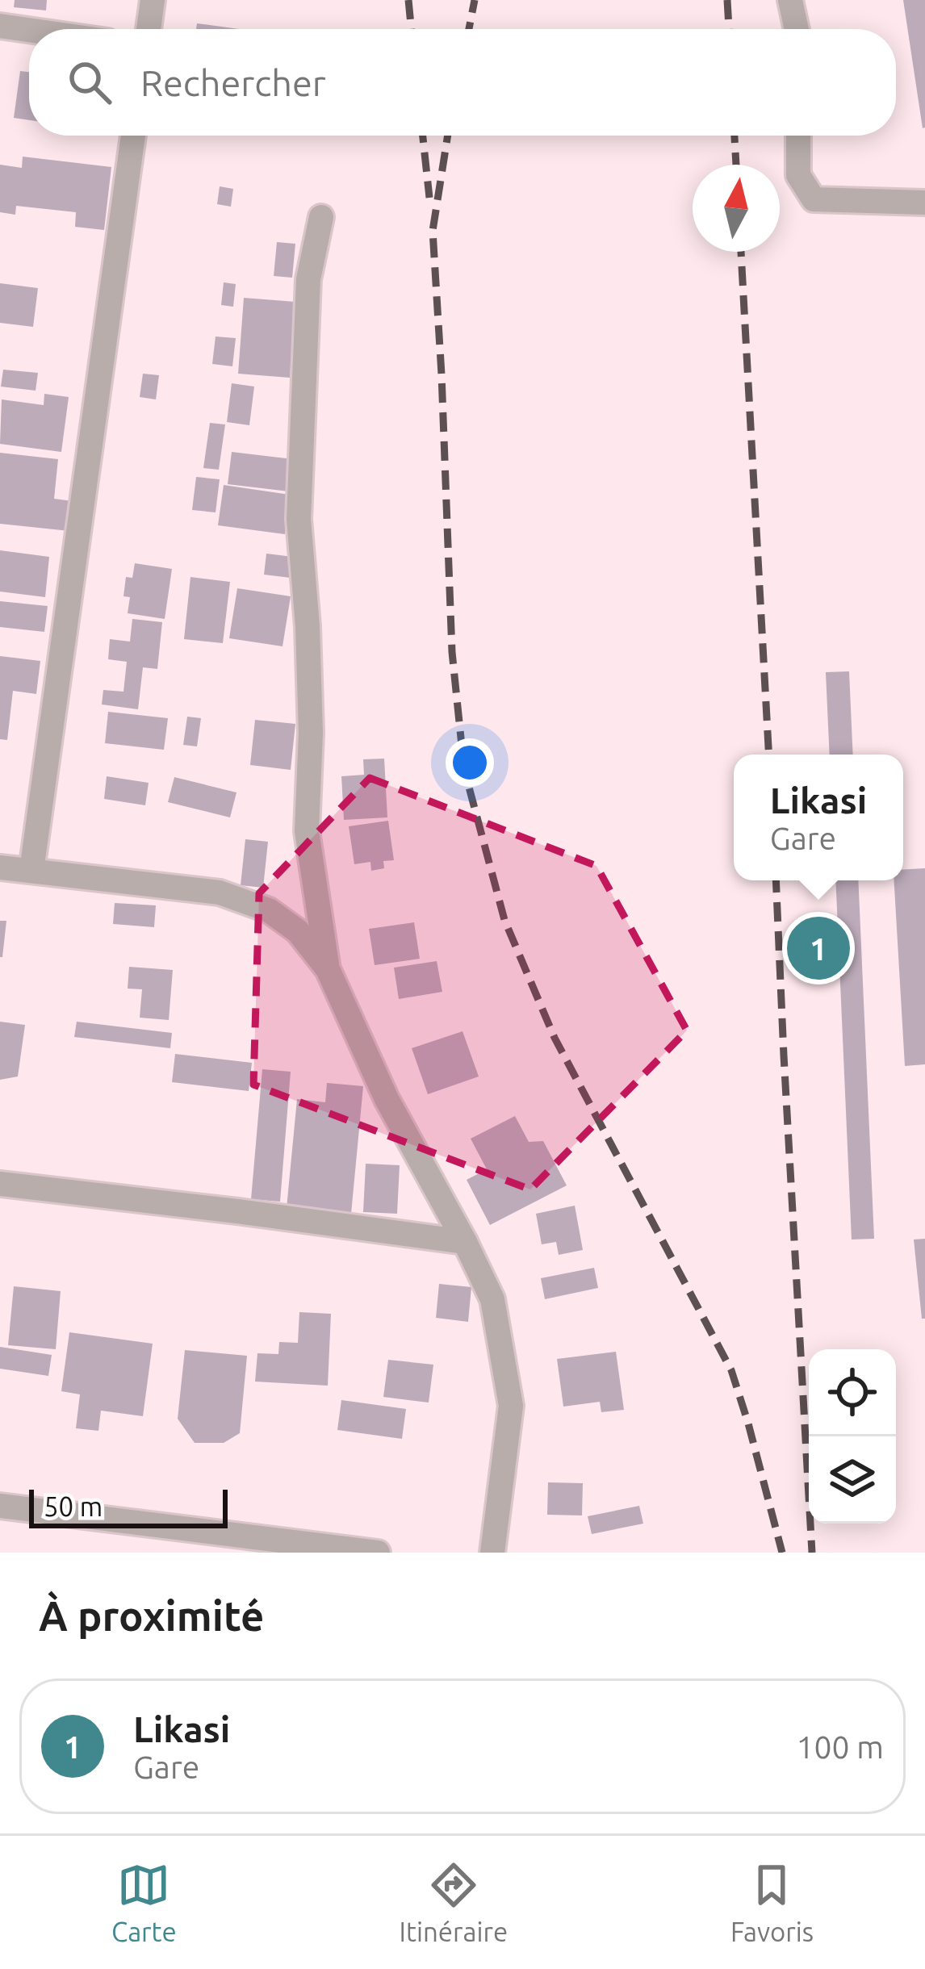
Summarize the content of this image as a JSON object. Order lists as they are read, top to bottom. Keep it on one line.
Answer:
{"scale_bar":"50 m","north":"top","page":{"search":"Rechercher","popup":["Likasi","Gare"],"pins":"1","scale":"50 m","heading":"À proximité","list":[{"mark":"1","name":"Likasi","note":"Gare","value":"100 m"}],"nav":["Carte","Itinéraire","Favoris"]}}
